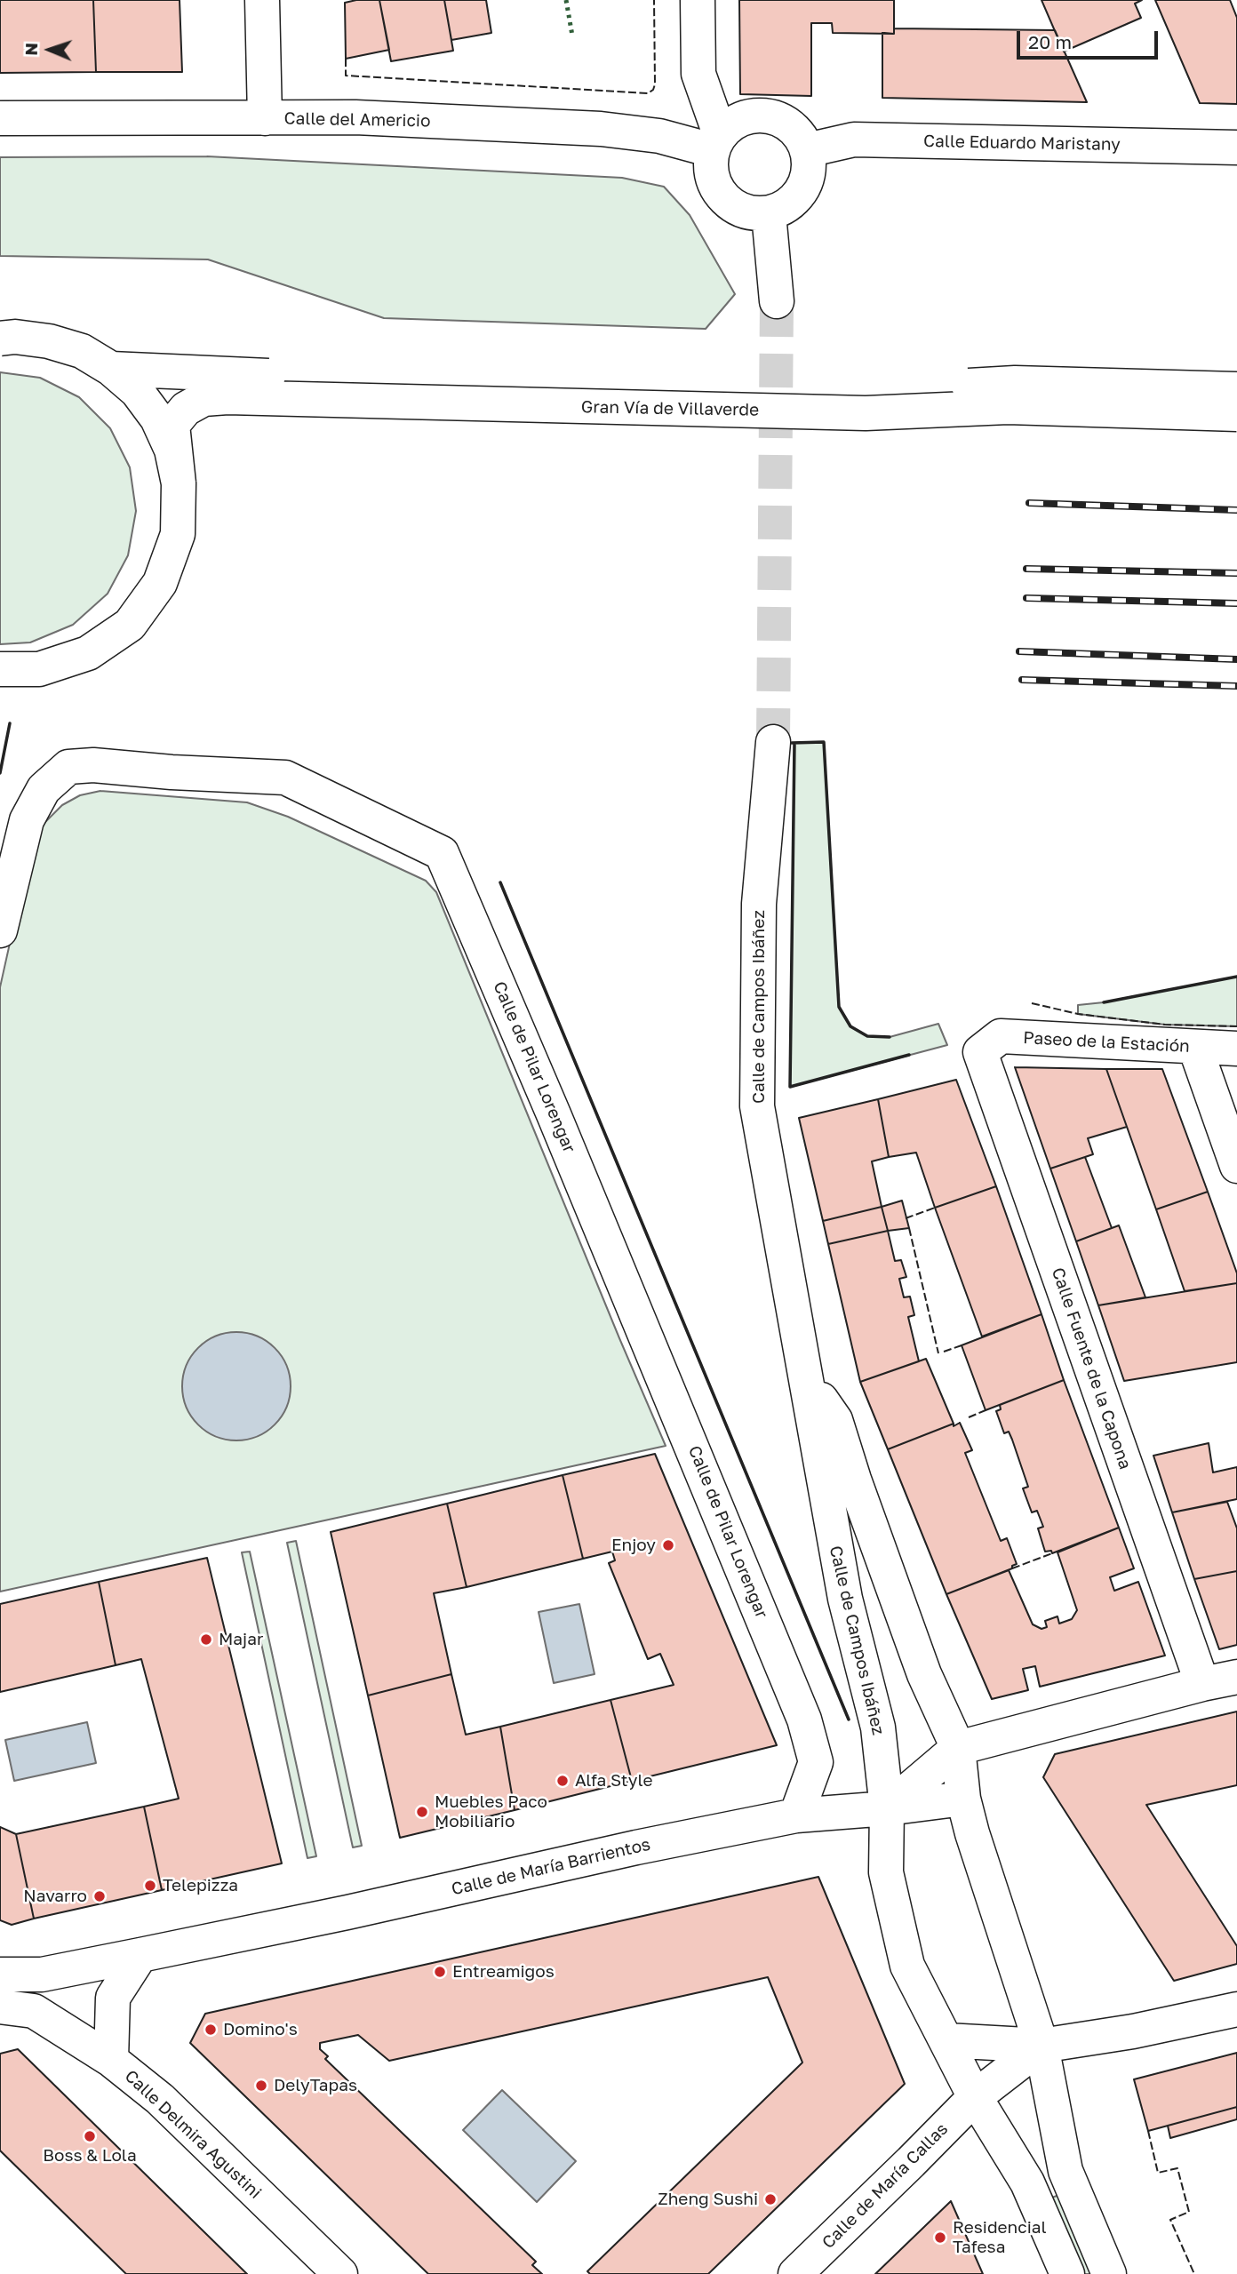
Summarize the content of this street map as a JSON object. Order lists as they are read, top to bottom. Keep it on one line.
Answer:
{"streets":{"street":["Calle del Americio","Calle Eduardo Maristany","Gran Vía de Villaverde","Calle de Campos Ibáñez","Paseo de la Estación","Calle de Pilar Lorengar","Calle Fuente de la Capona","Calle de María Barrientos","Calle Delmira Agustini","Calle de María Callas"]},"crossings":[["Calle del Americio","Calle Eduardo Maristany"],["Calle de Campos Ibáñez","Calle de María Barrientos"],["Paseo de la Estación","Calle Fuente de la Capona"],["Calle de Pilar Lorengar","Calle de María Barrientos"]],"places":["Enjoy","Majar","Alfa Style","Muebles Paco Mobiliario","Telepizza","Navarro","Entreamigos","Domino's","DelyTapas","Boss & Lola","Zheng Sushi","Residencial Tafesa"],"scale_bar":"20 m","north":"left"}
